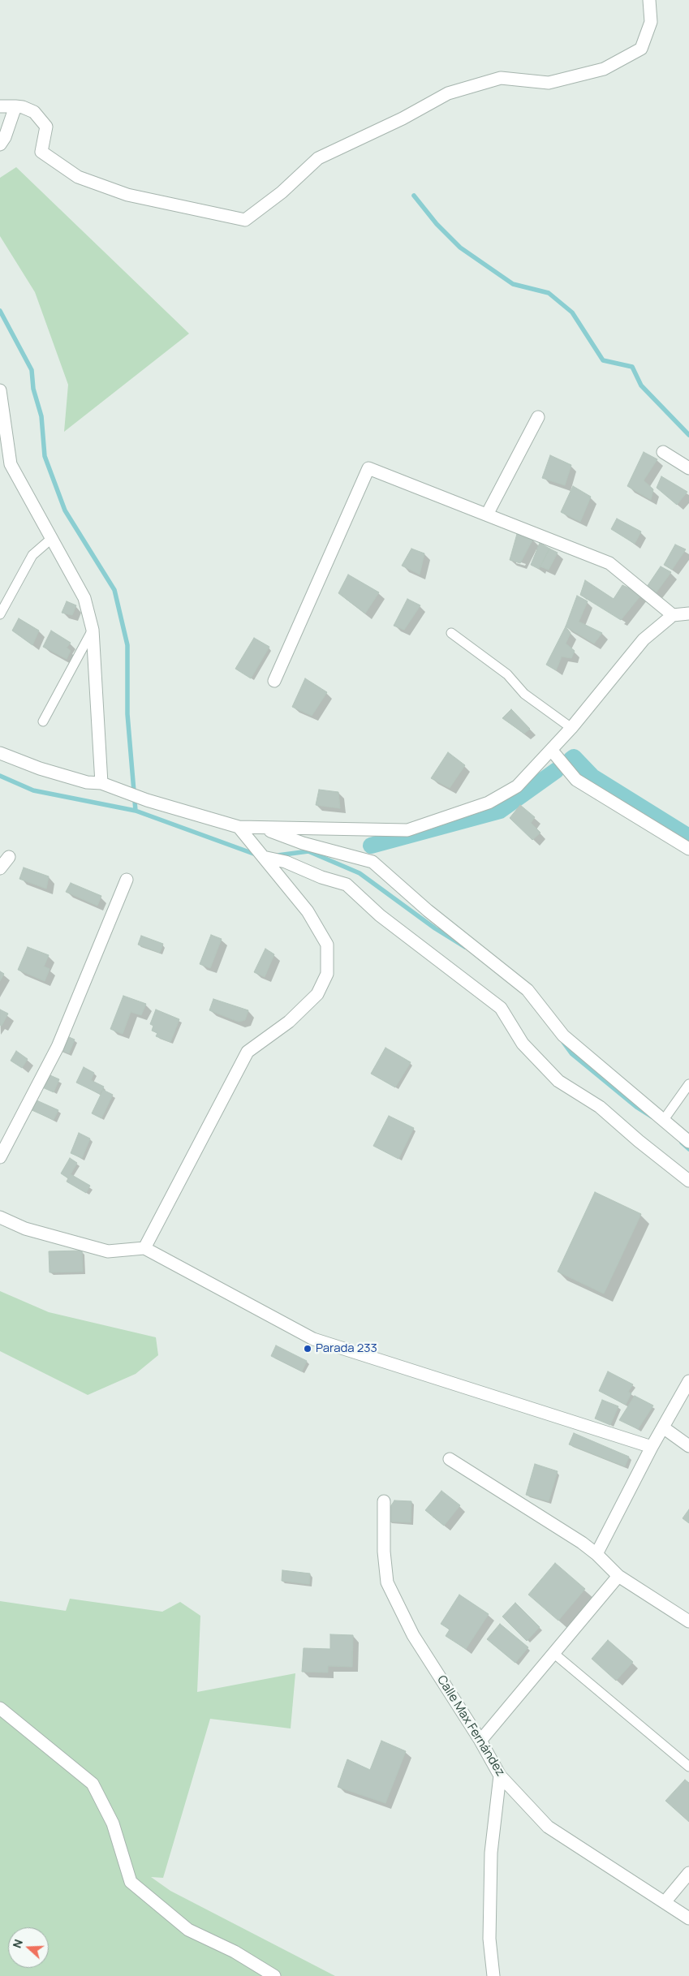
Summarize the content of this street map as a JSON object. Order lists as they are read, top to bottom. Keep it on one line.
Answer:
{"streets":{"street":["Calle Max Fernández"]},"places":["Parada 233"],"north":"left"}
